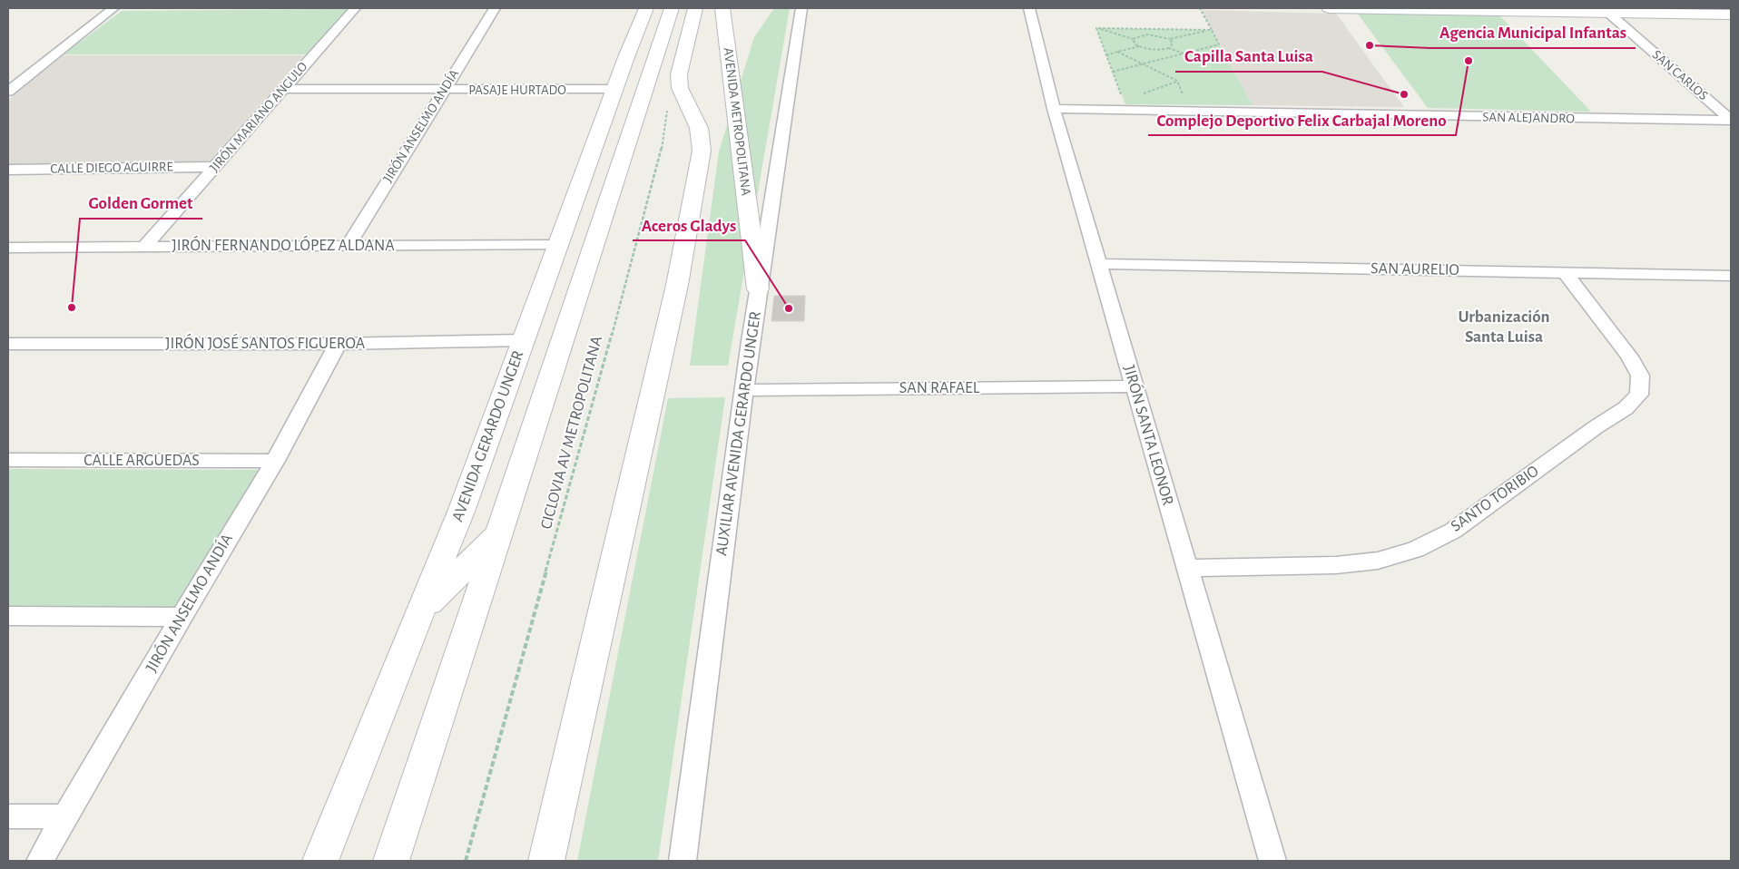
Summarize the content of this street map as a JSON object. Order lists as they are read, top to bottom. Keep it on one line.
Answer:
{"streets":{"main road":["AVENIDA METROPOLITANA","AVENIDA GERARDO UNGER"],"street":["SAN CARLOS","PASAJE HURTADO","JIRÓN MARIANO ANGULO","SAN ALEJANDRO","JIRÓN ANSELMO ANDÍA","CALLE DIEGO AGUIRRE","JIRÓN FERNANDO LÓPEZ ALDANA","SAN AURELIO","JIRÓN JOSÉ SANTOS FIGUEROA","SAN RAFAEL","AUXILIAR AVENIDA GERARDO UNGER","JIRÓN SANTA LEONOR","CALLE ARGUEDAS","SANTO TORIBIO"],"path":["CICLOVIA AV METROPOLITANA"]},"crossings":[["SAN CARLOS","SAN ALEJANDRO"],["PASAJE HURTADO","JIRÓN MARIANO ANGULO"],["PASAJE HURTADO","JIRÓN ANSELMO ANDÍA"],["PASAJE HURTADO","AVENIDA GERARDO UNGER"],["JIRÓN MARIANO ANGULO","CALLE DIEGO AGUIRRE"],["JIRÓN MARIANO ANGULO","JIRÓN FERNANDO LÓPEZ ALDANA"],["SAN ALEJANDRO","JIRÓN SANTA LEONOR"],["AVENIDA METROPOLITANA","AUXILIAR AVENIDA GERARDO UNGER"],["JIRÓN ANSELMO ANDÍA","JIRÓN FERNANDO LÓPEZ ALDANA"],["JIRÓN ANSELMO ANDÍA","JIRÓN JOSÉ SANTOS FIGUEROA"],["JIRÓN ANSELMO ANDÍA","CALLE ARGUEDAS"],["JIRÓN FERNANDO LÓPEZ ALDANA","AVENIDA GERARDO UNGER"],["SAN AURELIO","JIRÓN SANTA LEONOR"],["SAN AURELIO","SANTO TORIBIO"],["JIRÓN JOSÉ SANTOS FIGUEROA","AVENIDA GERARDO UNGER"],["SAN RAFAEL","AUXILIAR AVENIDA GERARDO UNGER"],["SAN RAFAEL","JIRÓN SANTA LEONOR"],["JIRÓN SANTA LEONOR","SANTO TORIBIO"]],"districts":["Urbanización Santa Luisa"],"places":["Agencia Municipal Infantas","Complejo Deportivo Felix Carbajal Moreno","Capilla Santa Luisa","Golden Gormet","Aceros Gladys"]}
